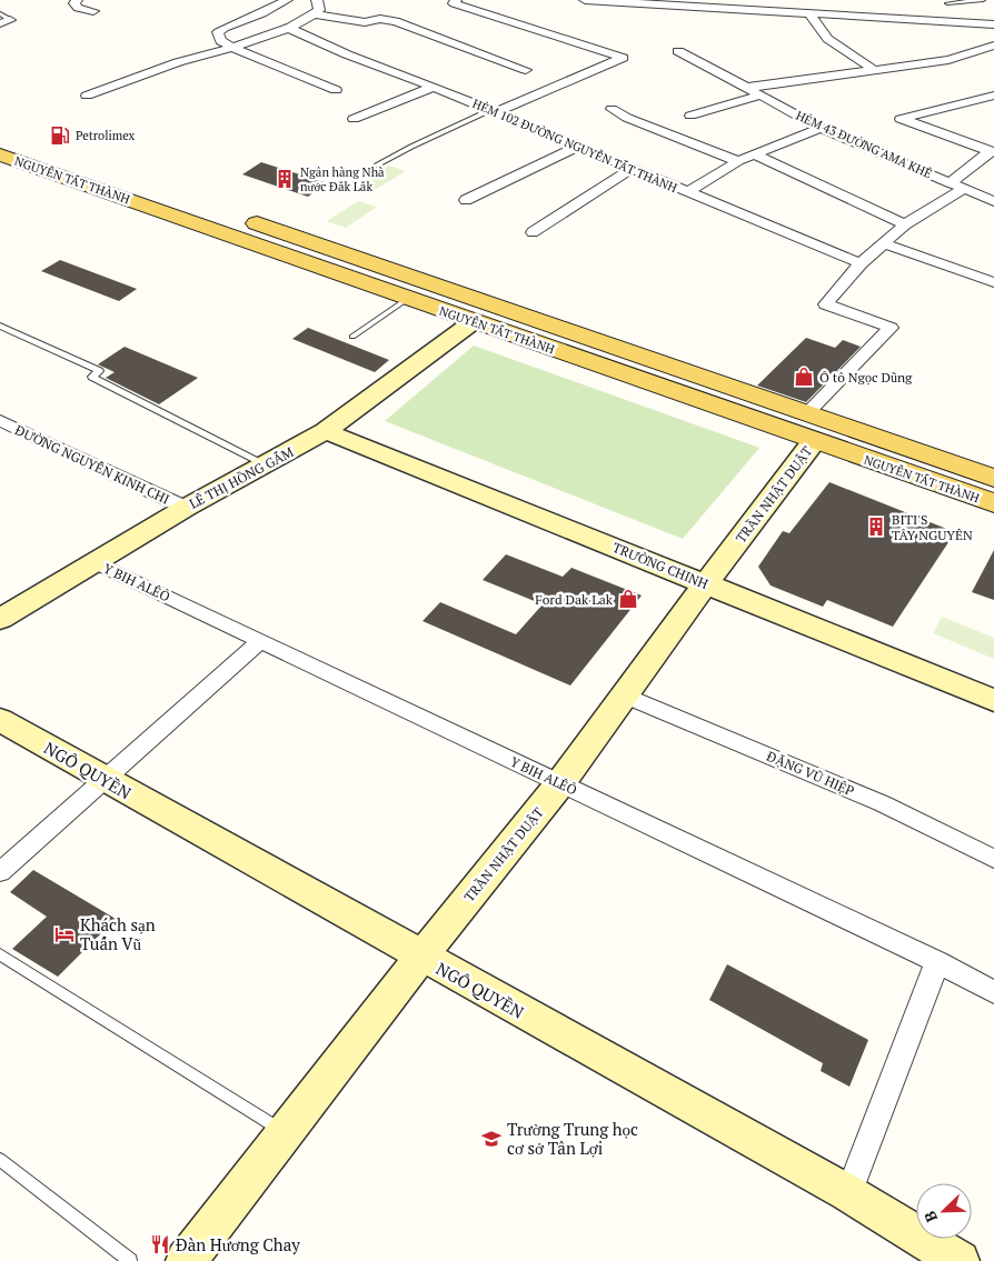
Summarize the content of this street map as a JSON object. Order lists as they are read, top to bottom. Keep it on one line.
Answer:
{"streets":{"main road":["NGUYỄN TẤT THÀNH"],"street":["HẺM 43 ĐƯỜNG AMA KHÊ","HẺM 102 ĐƯỜNG NGUYỄN TẤT THÀNH","ĐƯỜNG NGUYỄN KINH CHI","LÊ THỊ HỒNG GẤM","TRẦN NHẬT DUẬT","TRƯỜNG CHINH","Y BIH ALÊÔ","NGÔ QUYỀN","ĐẶNG VŨ HIỆP"]},"crossings":[["NGUYỄN TẤT THÀNH","LÊ THỊ HỒNG GẤM"],["NGUYỄN TẤT THÀNH","TRẦN NHẬT DUẬT"],["ĐƯỜNG NGUYỄN KINH CHI","LÊ THỊ HỒNG GẤM"],["LÊ THỊ HỒNG GẤM","TRƯỜNG CHINH"],["LÊ THỊ HỒNG GẤM","Y BIH ALÊÔ"],["TRẦN NHẬT DUẬT","TRƯỜNG CHINH"],["TRẦN NHẬT DUẬT","Y BIH ALÊÔ"],["TRẦN NHẬT DUẬT","NGÔ QUYỀN"],["TRẦN NHẬT DUẬT","ĐẶNG VŨ HIỆP"]],"places":{"fuel station":["Petrolimex"],"building":["Ngân hàng Nhà nước Đăk Lăk","BITI'S TÂY NGUYÊN"],"shop":["Ô tô Ngọc Dũng","Ford Dak Lak"],"hotel":["Khách sạn Tuấn Vũ"],"school or university":["Trường Trung học cơ sở Tân Lợi"],"restaurant":["Đàn Hương Chay"]},"north":"bottom left"}
